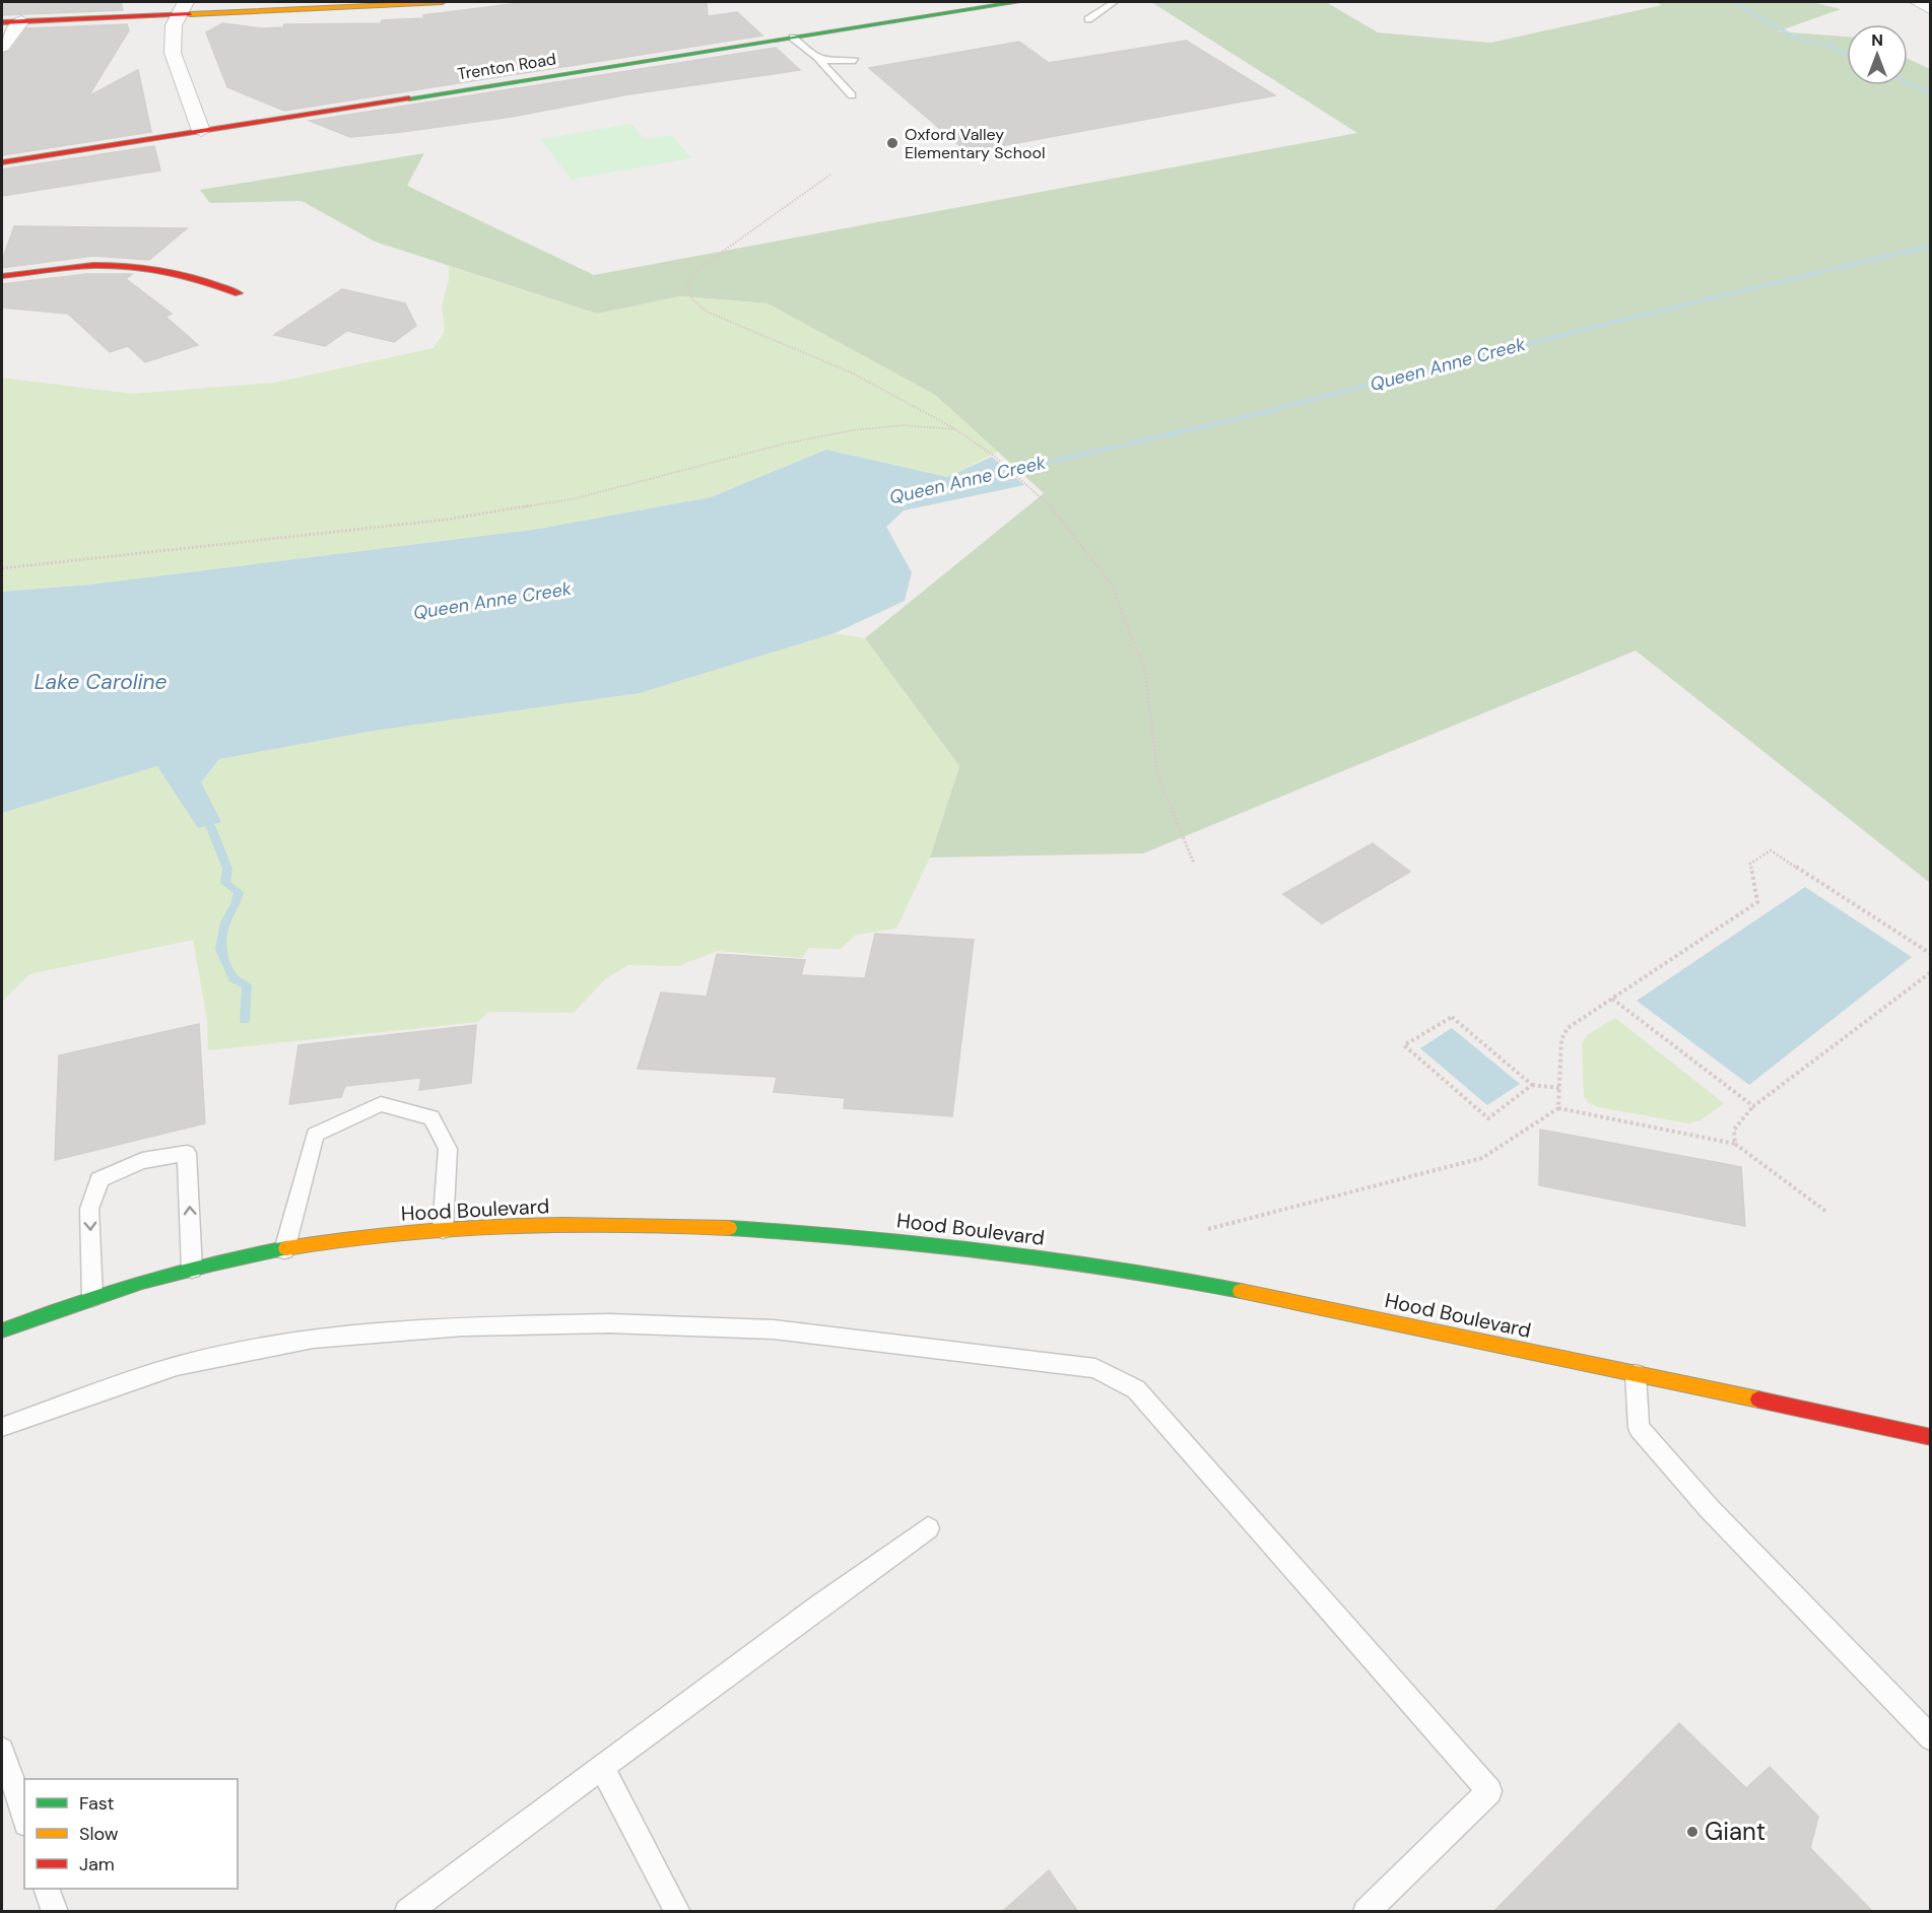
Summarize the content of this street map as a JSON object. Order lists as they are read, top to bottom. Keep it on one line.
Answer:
{"streets":{"street":["Trenton Road","Hood Boulevard"]},"water":["Queen Anne Creek","Lake Caroline"],"places":["Oxford Valley Elementary School","Giant"],"legend":["Fast","Slow","Jam"],"north":"top"}
